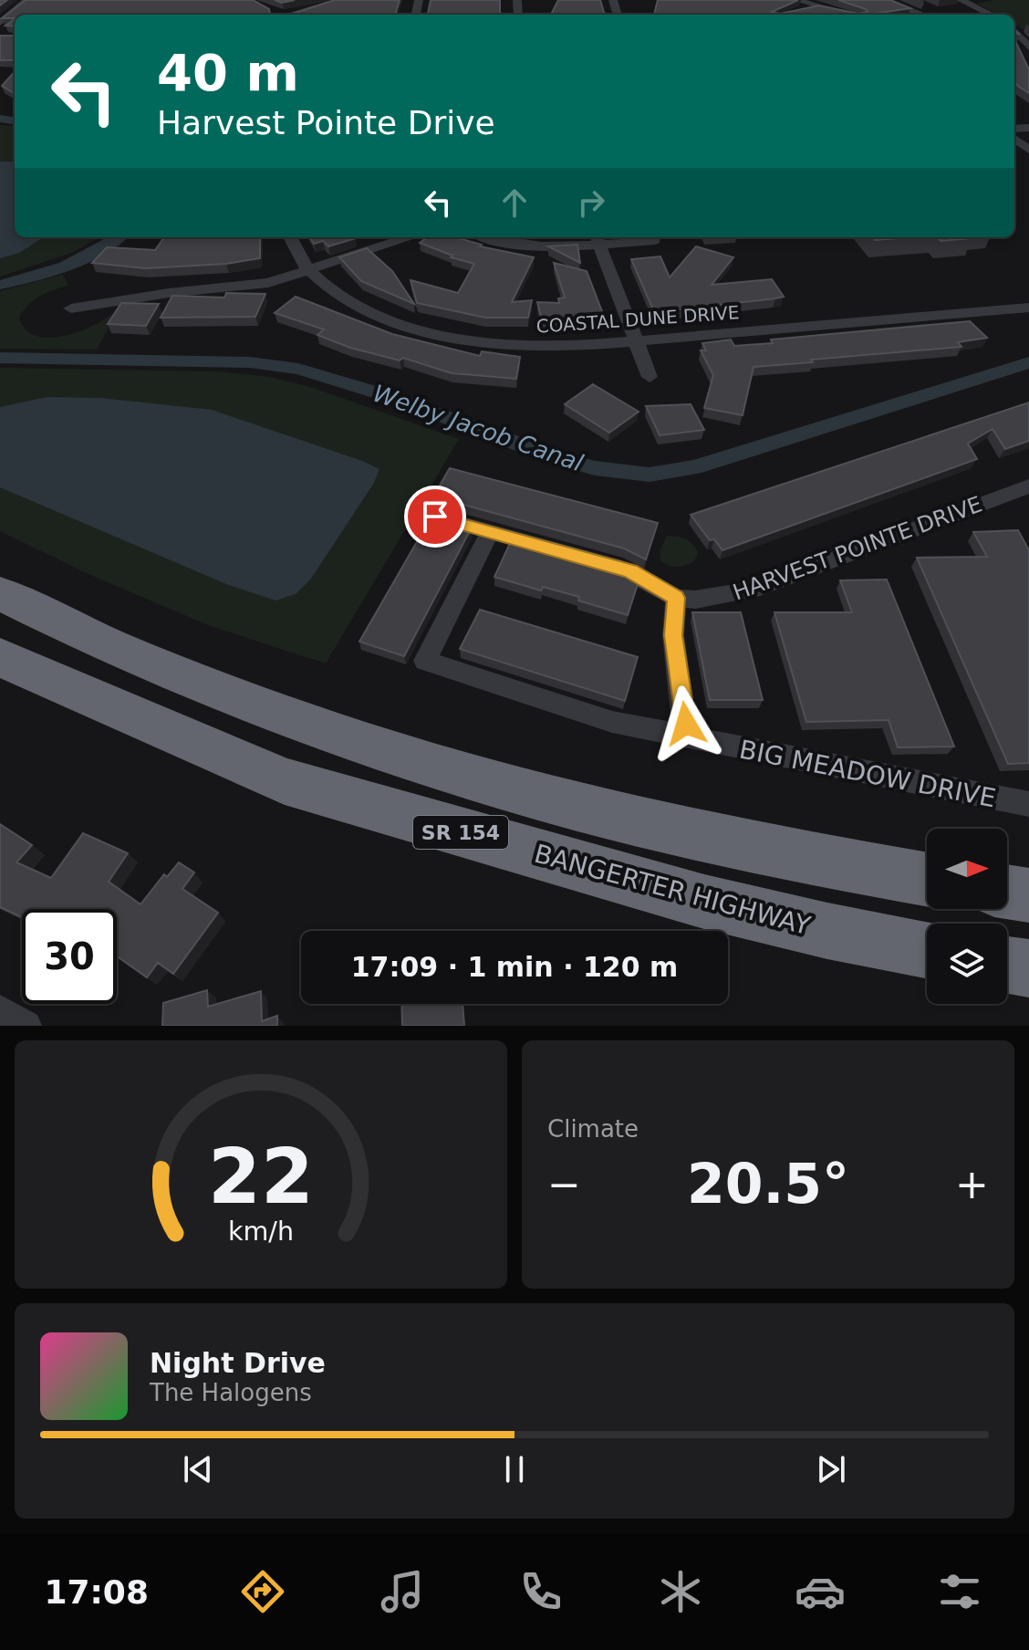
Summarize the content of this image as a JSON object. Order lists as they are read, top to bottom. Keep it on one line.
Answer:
{"streets":{"highway":["SR 154","BANGERTER HIGHWAY"],"street":["COASTAL DUNE DRIVE","HARVEST POINTE DRIVE","BIG MEADOW DRIVE"]},"water":["Welby Jacob Canal"],"north":"right","page":{"turn":["40 m","Harvest Pointe Drive"],"limit":"30","trip":"17:09 · 1 min · 120 m","tile":"Climate","heat":["−","20.5°","+"],"song":["Night Drive","The Halogens"],"tabs":"17:08","gauge":["22","km/h"]}}
